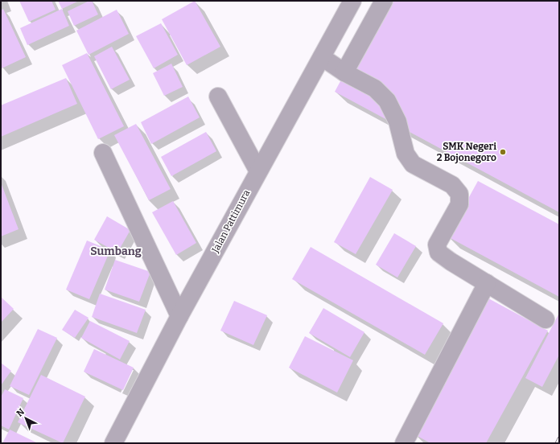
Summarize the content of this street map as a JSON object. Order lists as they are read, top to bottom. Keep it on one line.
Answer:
{"streets":{"street":["Jalan Pattimura"]},"districts":["Sumbang"],"places":["SMK Negeri 2 Bojonegoro"],"north":"top left"}
